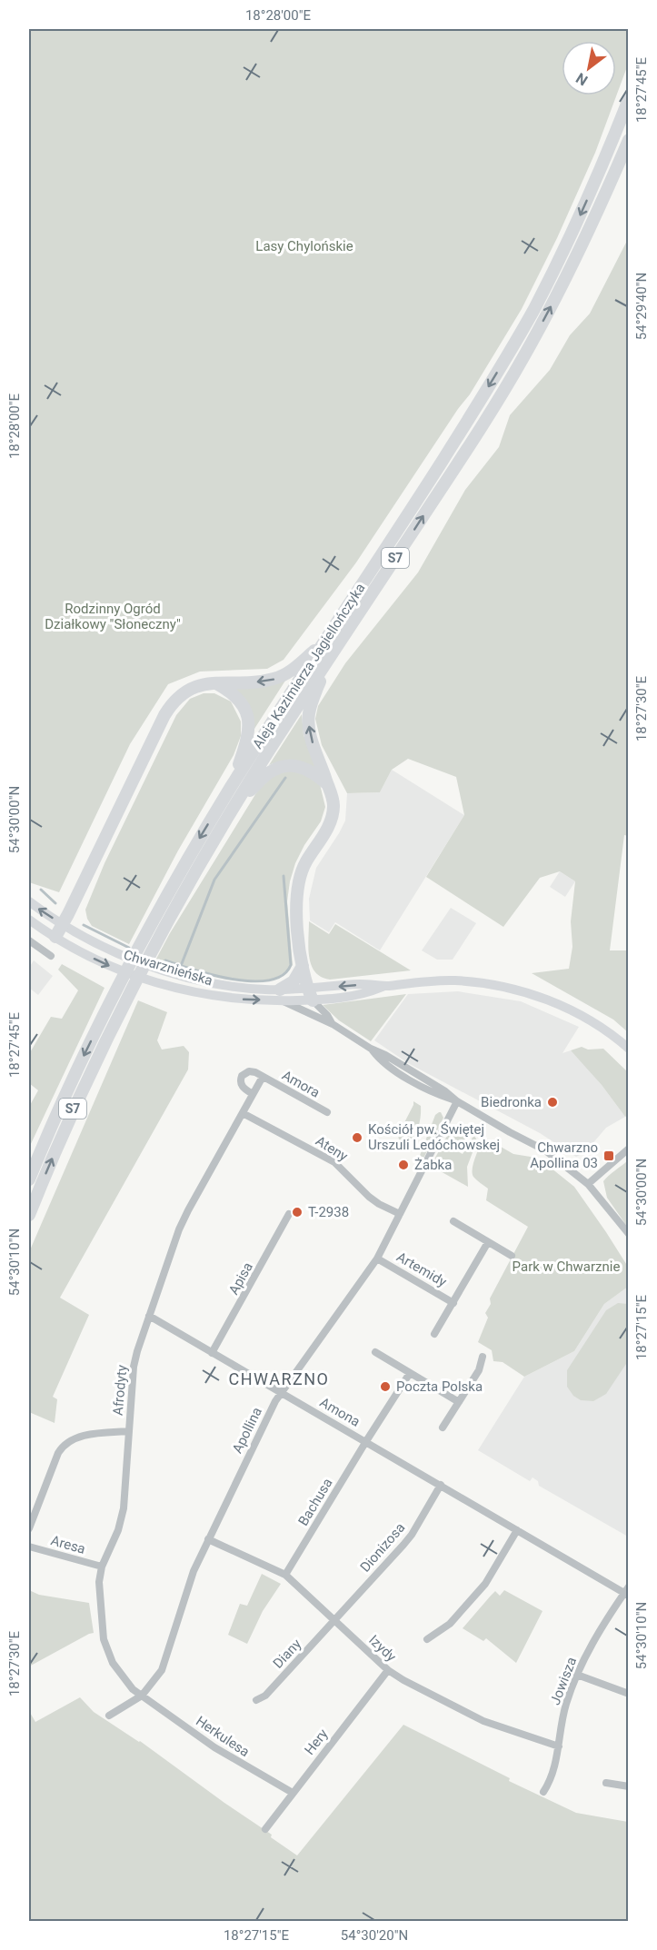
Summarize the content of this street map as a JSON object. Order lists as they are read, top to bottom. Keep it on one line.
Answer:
{"streets":{"highway":["S7","Aleja Kazimierza Jagiellończyka"],"main road":["Chwarznieńska"],"street":["Amora","Ateny","Artemidy","Apisa","Afrodyty","Amona","Apollina","Bachusa","Aresa","Dionizosa","Izydy","Diany","Jowisza","Herkulesa","Hery"]},"crossings":[["Chwarznieńska","Apollina"],["Amora","Afrodyty"],["Ateny","Afrodyty"],["Ateny","Apollina"],["Artemidy","Apollina"],["Apisa","Amona"],["Afrodyty","Amona"],["Afrodyty","Apollina"],["Afrodyty","Aresa"],["Afrodyty","Herkulesa"],["Amona","Apollina"],["Amona","Bachusa"],["Amona","Dionizosa"],["Amona","Jowisza"],["Apollina","Izydy"],["Apollina","Herkulesa"],["Bachusa","Izydy"],["Dionizosa","Izydy"],["Dionizosa","Diany"],["Izydy","Diany"],["Izydy","Jowisza"],["Izydy","Hery"],["Herkulesa","Hery"]],"districts":["CHWARZNO"],"parks":["Lasy Chylońskie","Rodzinny Ogród Działkowy \"Słoneczny\"","Park w Chwarznie"],"places":{"other":["Biedronka","Kościół pw. Świętej Urszuli Ledóchowskej","Żabka","T-2938","Poczta Polska"],"transit":["Chwarzno Apollina 03"]},"north":"bottom left","coordinates":["18°28'00\"E","18°27'45\"E","54°29'40\"N","18°27'30\"E","54°30'00\"N","54°30'10\"N","18°27'15\"E","54°30'20\"N"]}
